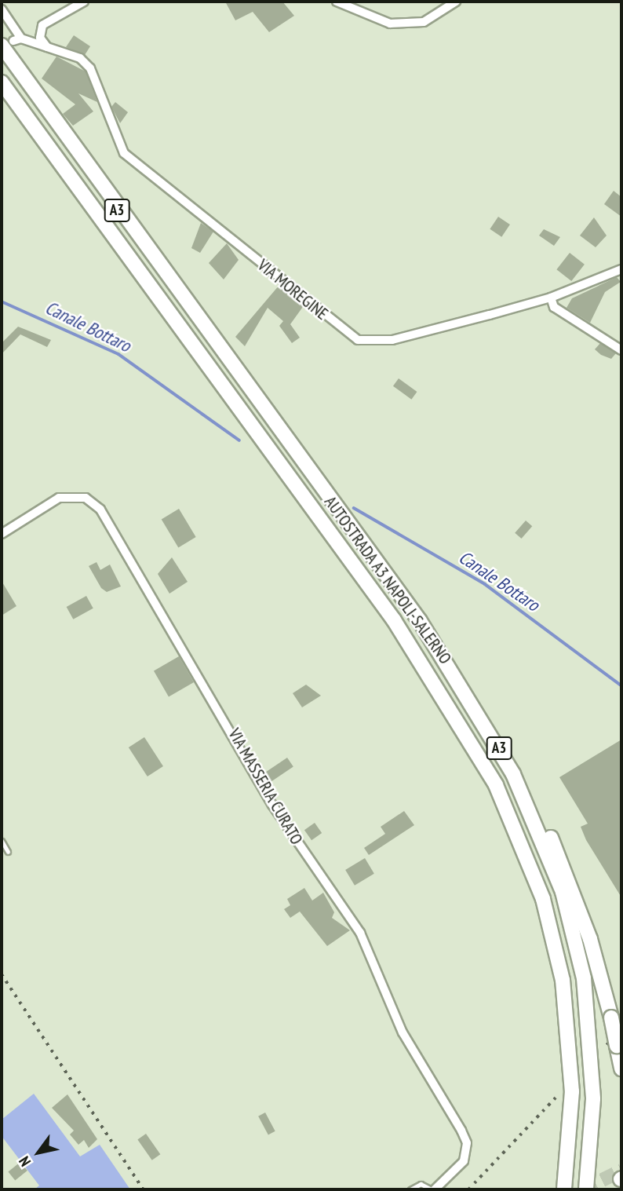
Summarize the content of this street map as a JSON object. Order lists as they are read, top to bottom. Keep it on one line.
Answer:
{"streets":{"highway":["A3","AUTOSTRADA A3 NAPOLI-SALERNO"],"street":["VIA MOREGINE","VIA MASSERIA CURATO"]},"crossings":[["VIA MOREGINE","AUTOSTRADA A3 NAPOLI-SALERNO"]],"water":["Canale Bottaro"],"north":"bottom left"}
